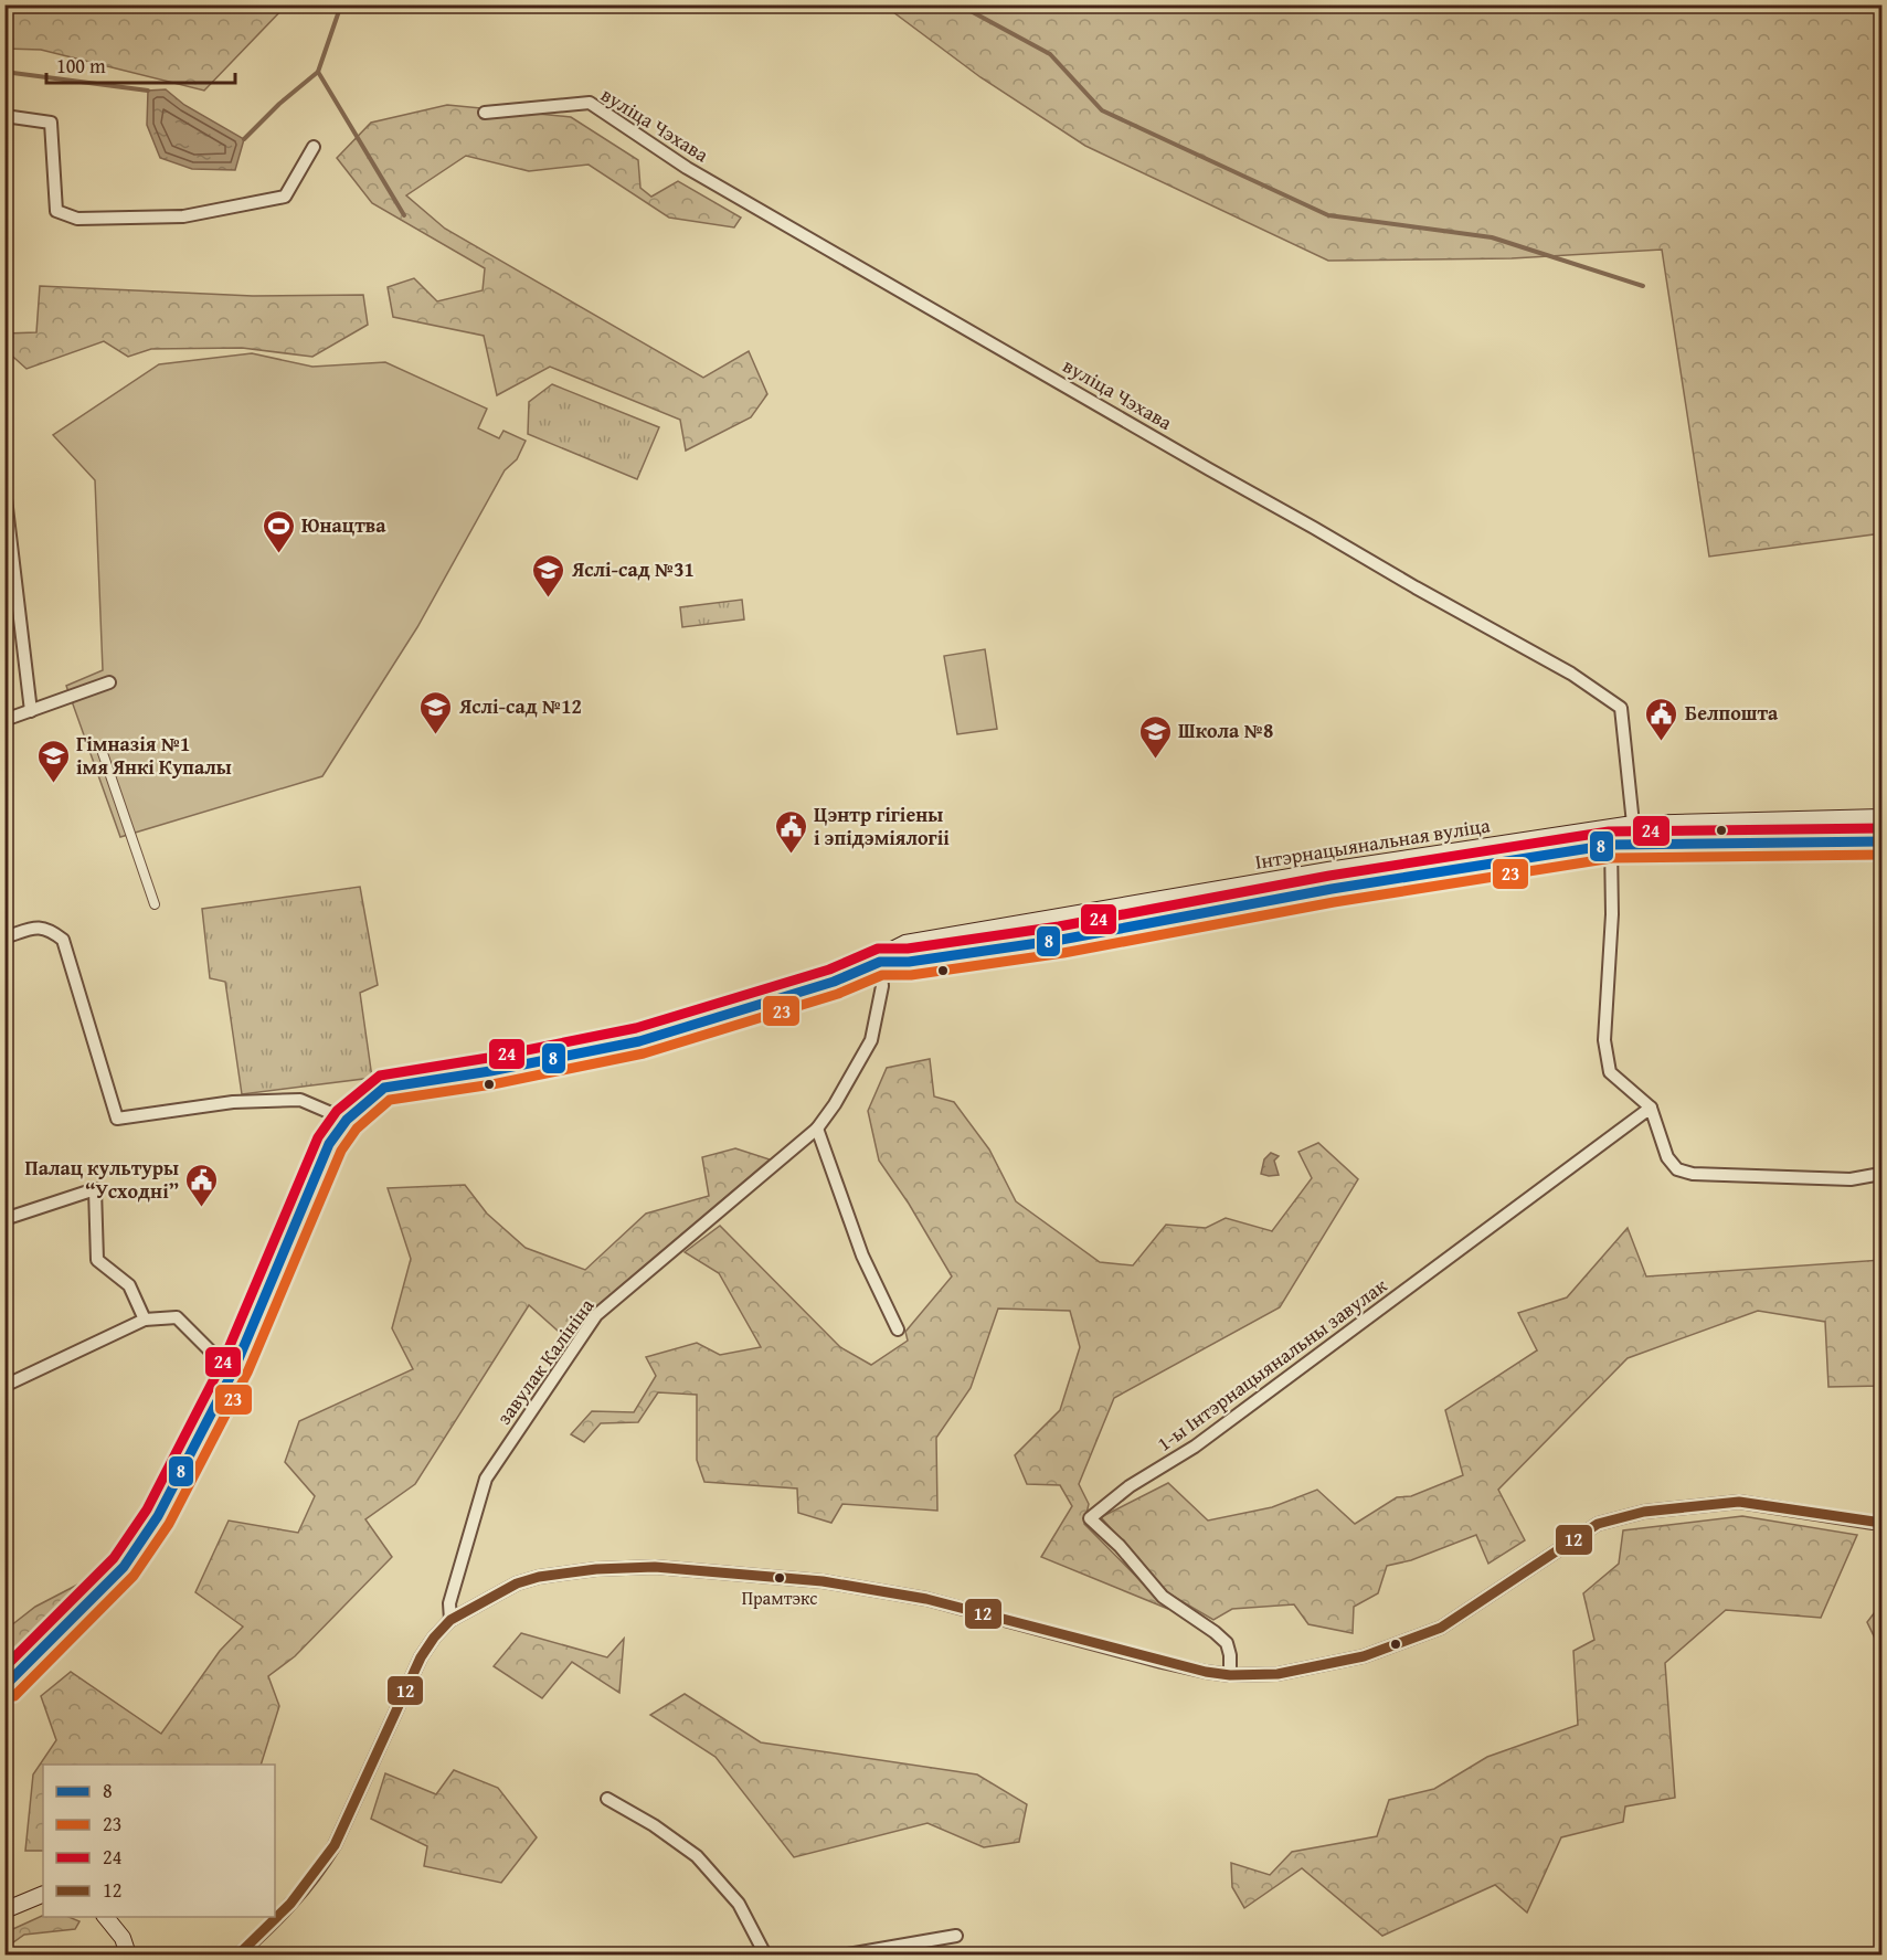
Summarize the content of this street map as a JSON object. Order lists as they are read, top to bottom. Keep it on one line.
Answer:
{"streets":{"main road":["Інтэрнацыянальная вуліца"],"street":["вуліца Чэхава","завулак Калініна","1-ы Інтэрнацыянальны завулак"]},"crossings":[["вуліца Чэхава","Інтэрнацыянальная вуліца"],["Інтэрнацыянальная вуліца","завулак Калініна"]],"places":{"sports":["Юнацтва"],"school or university":["Яслі-сад №31","Яслі-сад №12","Школа №8","Гімназія №1 імя Янкі Купалы"],"public building":["Белпошта","Цэнтр гігіены і эпідэміялогіі","Палац культуры “Усходні”"],"other":["Прамтэкс"]},"lines":["transit line 24","transit line 8","transit line 23","transit line 12"],"legend":["8","23","24","12"],"scale_bar":"100 m"}
